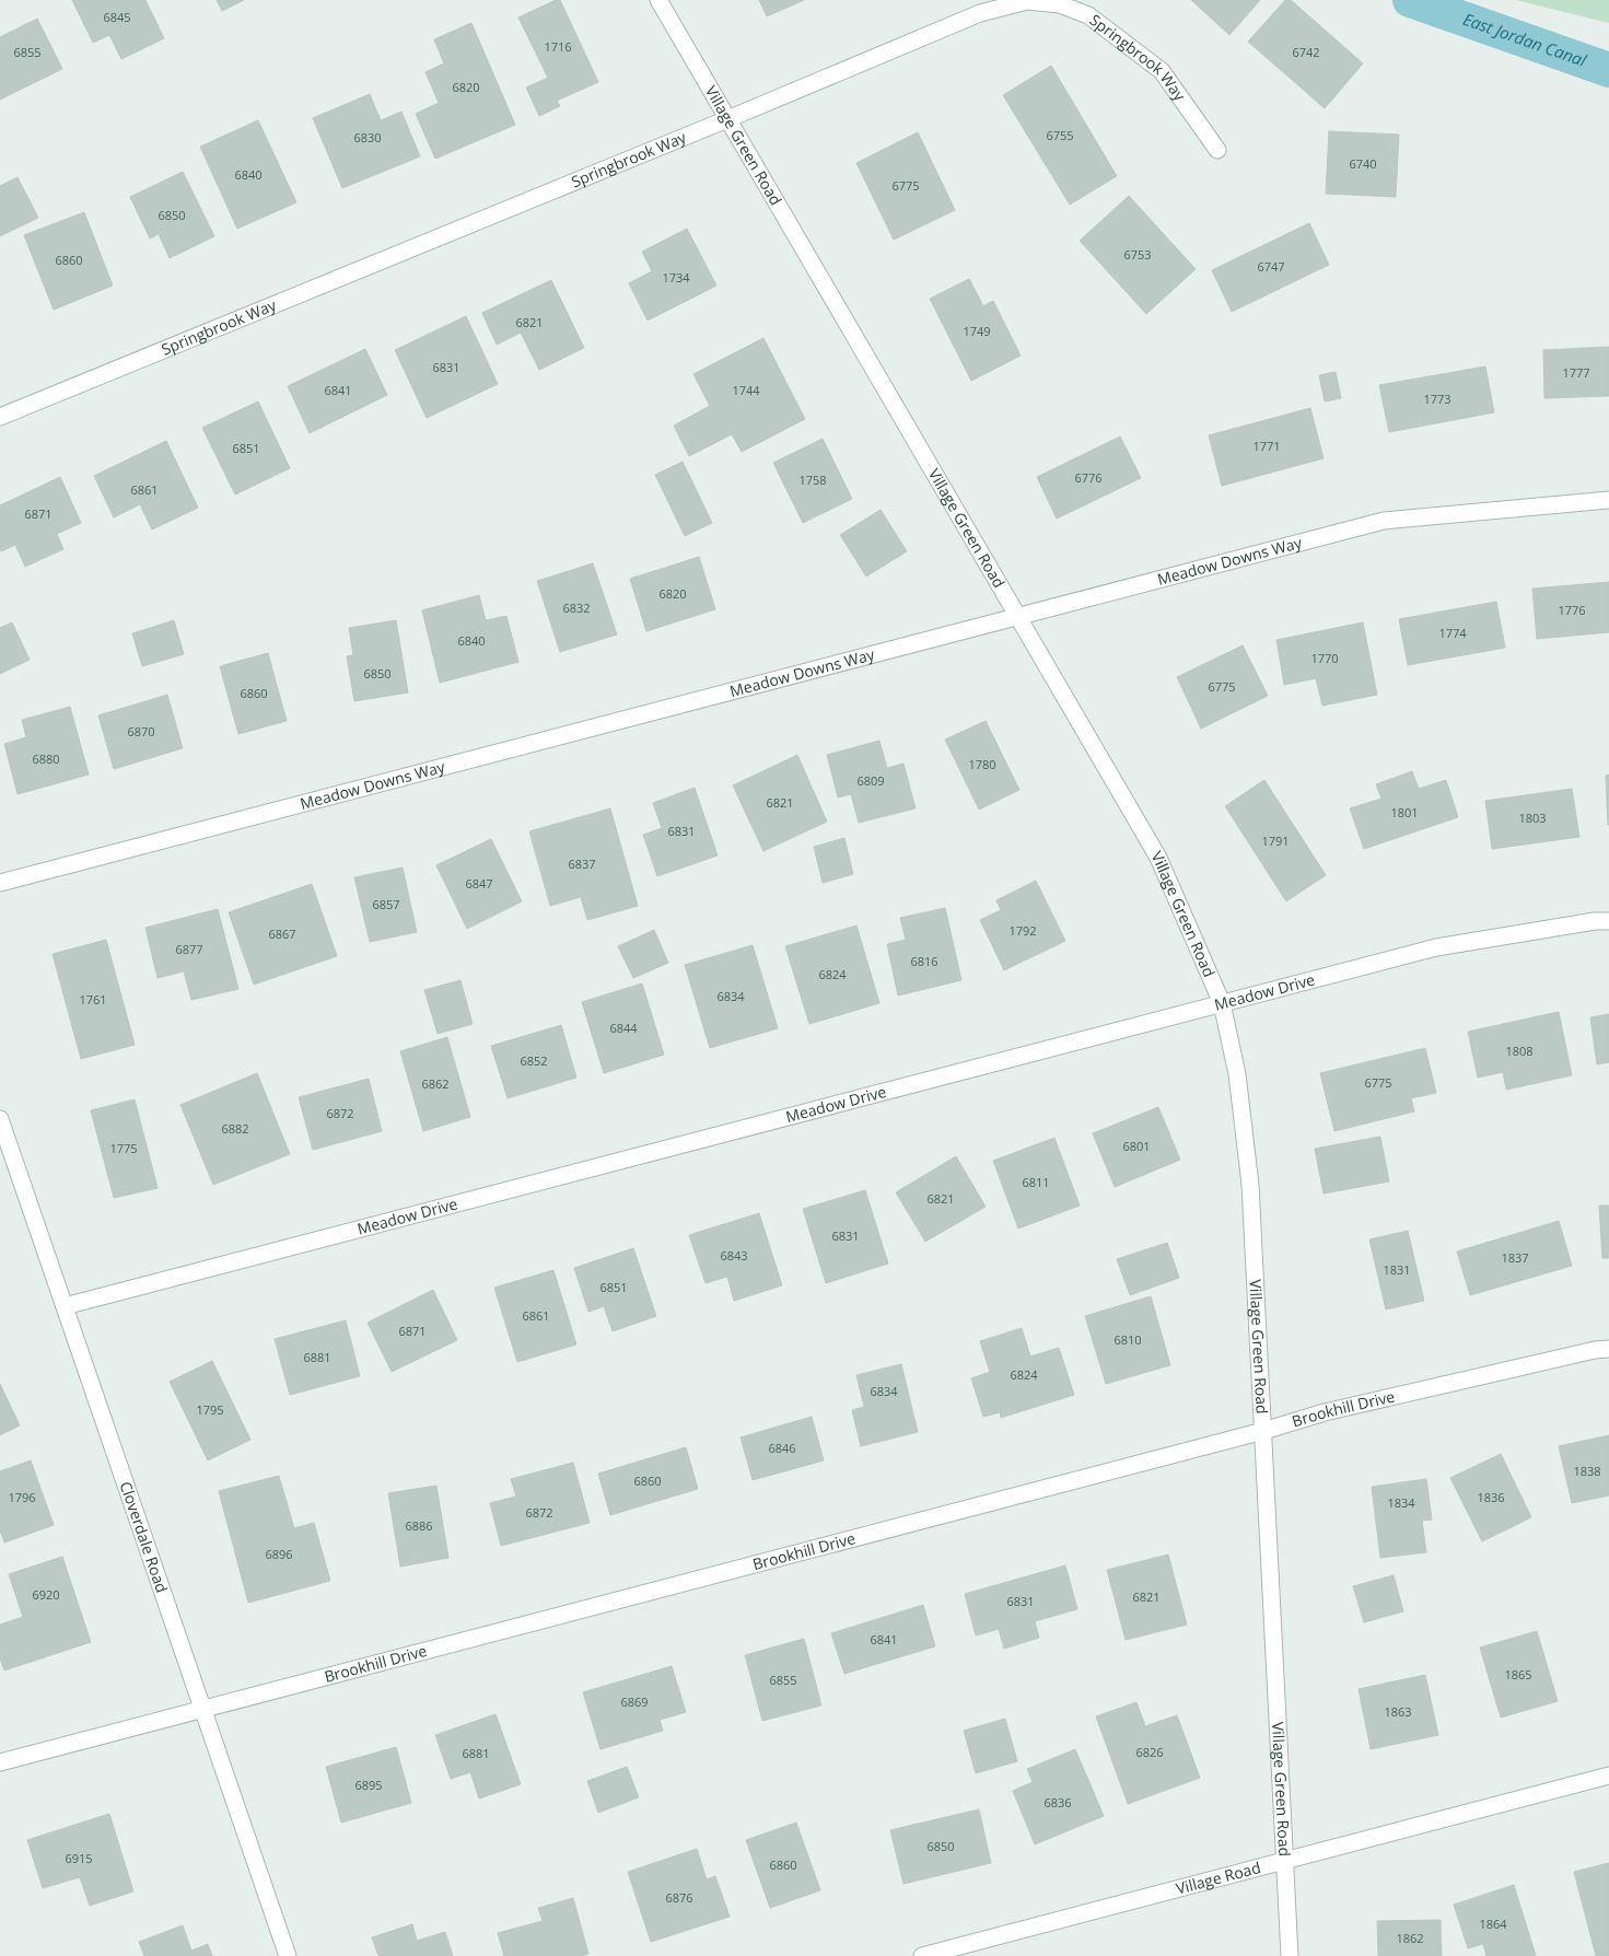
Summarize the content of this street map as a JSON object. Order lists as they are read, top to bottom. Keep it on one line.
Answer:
{"streets":{"street":["Springbrook Way","Village Green Road","Meadow Downs Way","Meadow Drive","Brookhill Drive","Cloverdale Road","Village Road"]},"crossings":[["Springbrook Way","Village Green Road"],["Village Green Road","Meadow Downs Way"],["Village Green Road","Meadow Drive"],["Village Green Road","Brookhill Drive"],["Village Green Road","Village Road"],["Meadow Drive","Cloverdale Road"],["Brookhill Drive","Cloverdale Road"]],"water":["East Jordan Canal"],"house_numbers":["6845","1716","6855","6742","6820","6755","6830","6740","6840","6775","6850","6753","6860","6747","1734","6821","1749","6831","1777","6841","1744","1773","1771","6851","6776","1758","6861","6871","6820","6832","1776","1774","6840","1770","6850","6775","6860","6870","6880","1780","6809","6821","1801","1803","6831","1791","6837","6847","6857","1792","6867","6877","6816","6824","6834","1761","6844","1808","6852","6775","6862","6872","6882","6801","1775","6811","6821","6831","6843","1837","1831","6851","6861","6871","6810","6881","6824","6834","1795","6846","1838","6860","1796","1836","1834","6872","6886","6896","6920","6821","6831","6841","1865","6855","6869","1863","6826","6881","6895","6836","6850","6915","6860","6876","1864","1862"]}
